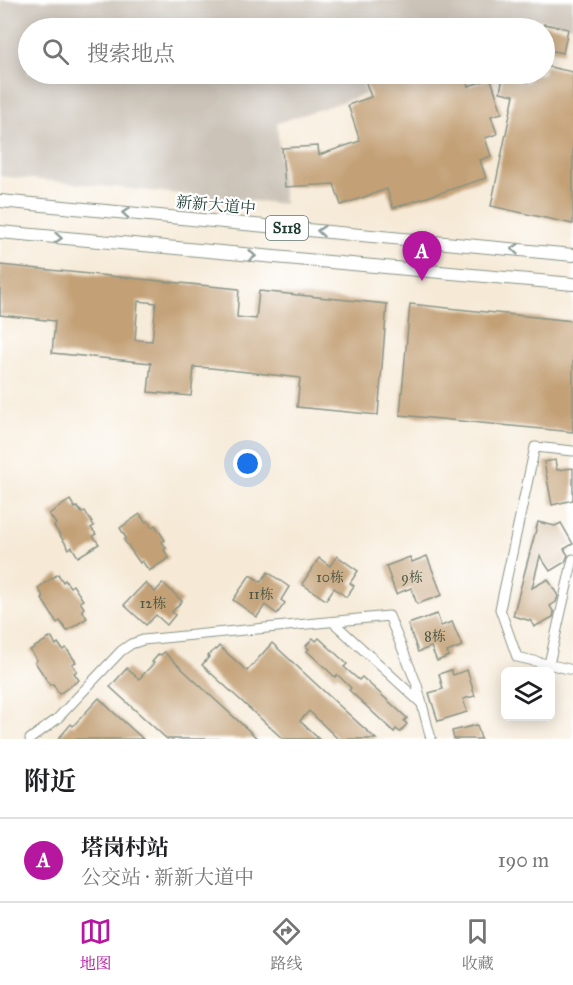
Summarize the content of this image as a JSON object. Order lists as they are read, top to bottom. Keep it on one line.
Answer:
{"streets":{"main road":["新新大道中","S118"]},"house_numbers":["10栋","9栋","11栋","12栋","8栋"],"page":{"search":"搜索地点","pins":"A","heading":"附近","list":[{"mark":"A","name":"塔岗村站","note":"公交站 · 新新大道中","value":"190 m"}],"nav":["地图","路线","收藏"]}}
